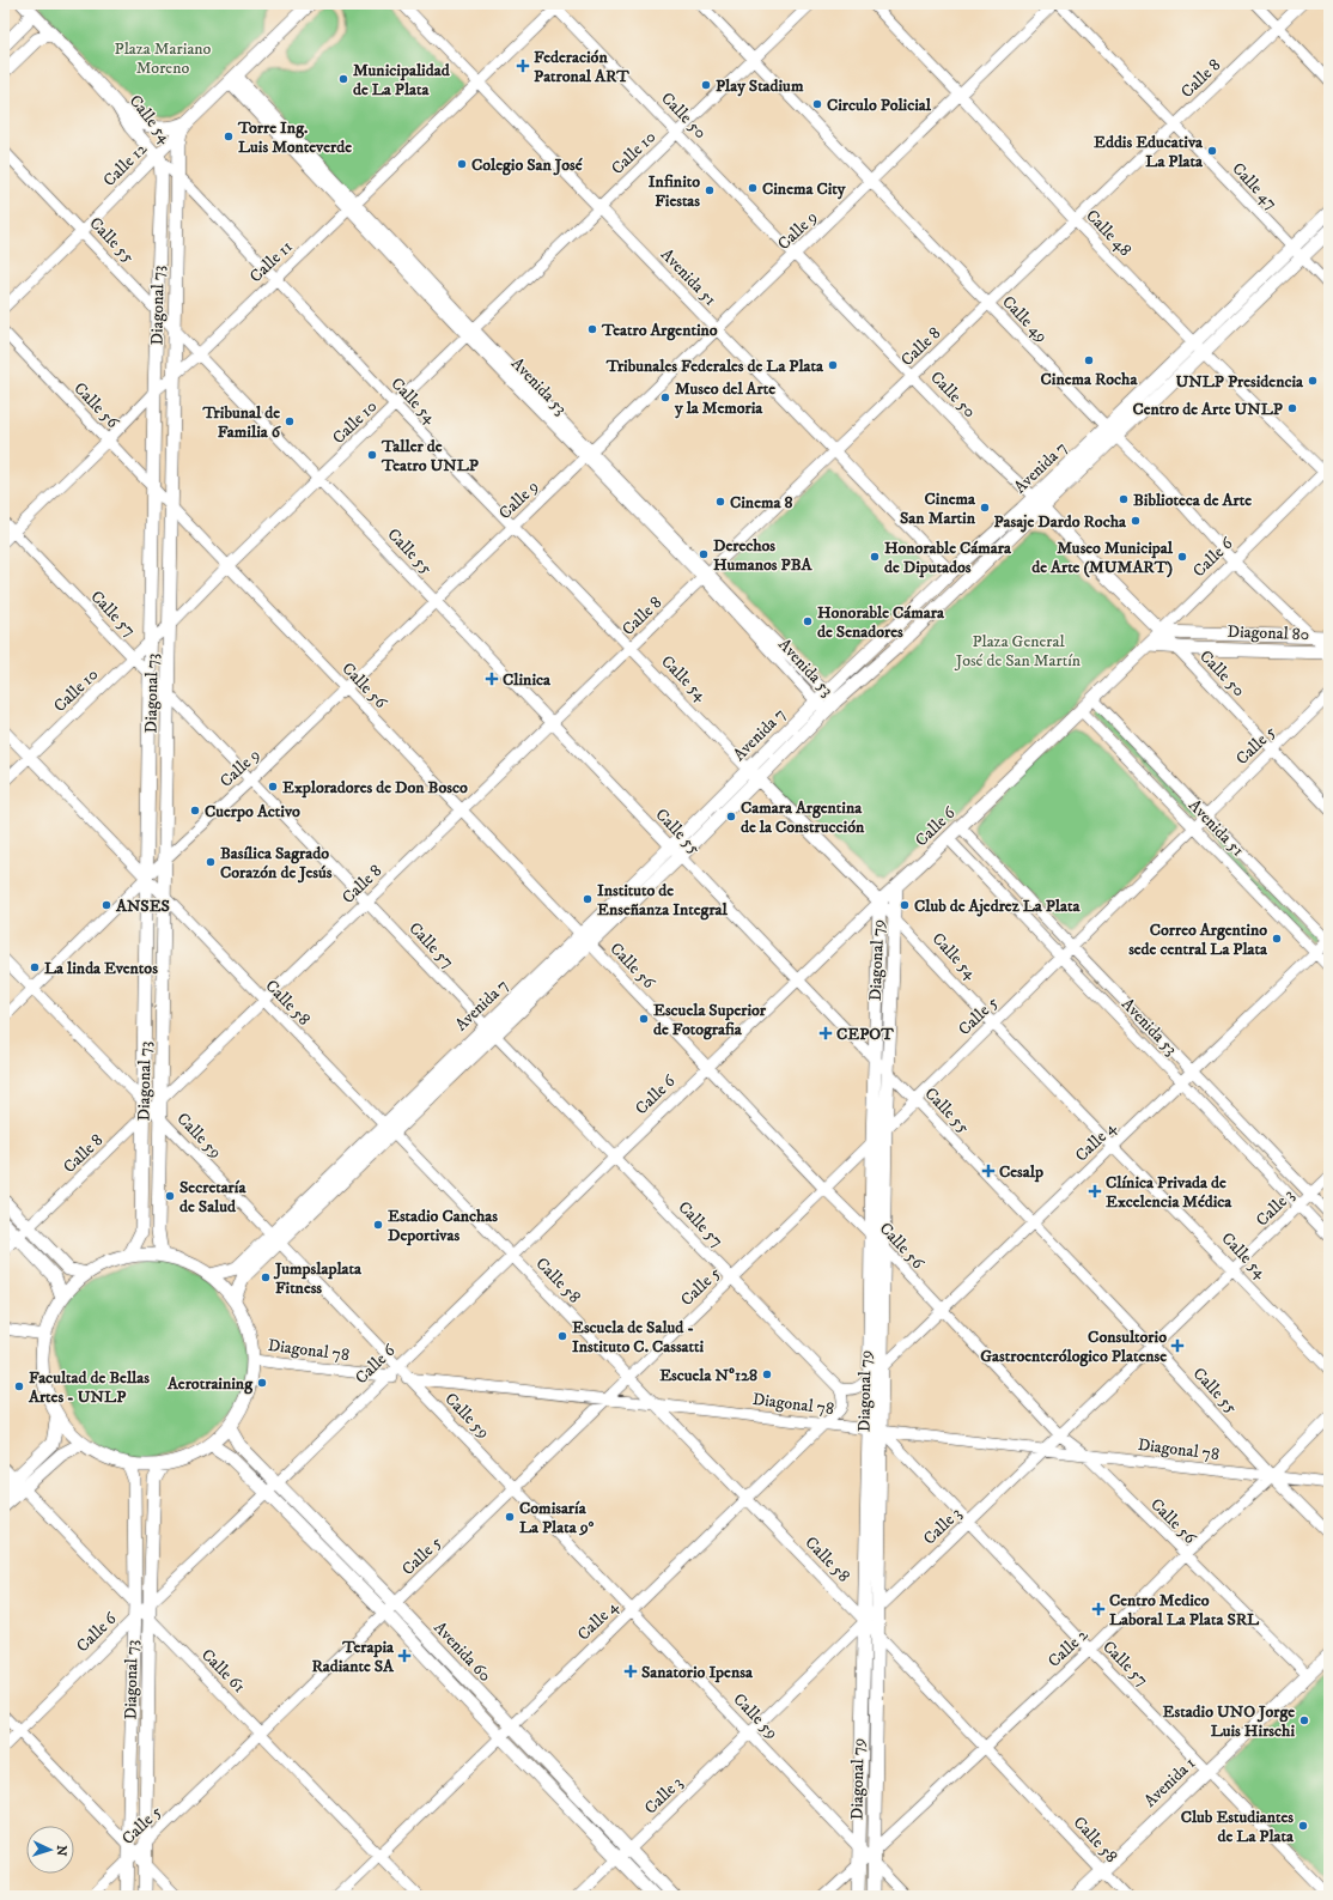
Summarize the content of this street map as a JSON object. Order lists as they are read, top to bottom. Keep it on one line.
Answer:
{"streets":{"main road":["Calle 50","Calle 54","Calle 12","Diagonal 73","Avenida 7","Calle 6","Diagonal 80","Diagonal 79","Avenida 60","Avenida 1"],"street":["Calle 8","Calle 10","Calle 47","Calle 9","Calle 48","Calle 55","Calle 11","Avenida 51","Calle 49","Avenida 53","Calle 56","Calle 57","Calle 5","Calle 58","Calle 59","Calle 4","Calle 3","Diagonal 78","Calle 2","Calle 61"]},"crossings":[["Calle 8","Calle 50"],["Calle 8","Calle 54"],["Calle 8","Calle 47"],["Calle 8","Calle 48"],["Calle 8","Calle 55"],["Calle 8","Avenida 51"],["Calle 8","Diagonal 73"],["Calle 8","Calle 49"],["Calle 8","Avenida 53"],["Calle 8","Calle 56"],["Calle 8","Calle 57"],["Calle 8","Calle 58"],["Calle 8","Calle 59"],["Calle 50","Calle 10"],["Calle 50","Calle 9"],["Calle 50","Calle 11"],["Calle 50","Avenida 7"],["Calle 50","Calle 6"],["Calle 50","Diagonal 80"],["Calle 50","Calle 5"],["Calle 54","Calle 10"],["Calle 54","Calle 12"],["Calle 54","Calle 9"],["Calle 54","Calle 11"],["Calle 54","Diagonal 73"],["Calle 54","Avenida 7"],["Calle 54","Calle 6"],["Calle 54","Calle 5"],["Calle 54","Diagonal 79"],["Calle 54","Calle 4"],["Calle 54","Calle 3"],["Calle 10","Calle 55"],["Calle 10","Avenida 51"],["Calle 10","Diagonal 73"],["Calle 10","Calle 49"],["Calle 10","Avenida 53"],["Calle 10","Calle 56"],["Calle 10","Calle 57"],["Calle 10","Calle 58"],["Calle 12","Calle 55"],["Calle 12","Diagonal 73"],["Calle 12","Avenida 53"],["Calle 47","Avenida 7"],["Calle 9","Calle 48"],["Calle 9","Calle 55"],["Calle 9","Avenida 51"],["Calle 9","Diagonal 73"],["Calle 9","Calle 49"],["Calle 9","Avenida 53"],["Calle 9","Calle 56"],["Calle 9","Calle 57"],["Calle 9","Calle 58"],["Calle 9","Calle 59"],["Calle 48","Avenida 7"],["Calle 48","Calle 6"],["Calle 55","Calle 11"],["Calle 55","Diagonal 73"],["Calle 55","Avenida 7"],["Calle 55","Calle 6"],["Calle 55","Calle 5"],["Calle 55","Diagonal 79"],["Calle 55","Calle 4"],["Calle 55","Calle 3"],["Calle 55","Diagonal 78"],["Calle 55","Calle 2"],["Calle 11","Avenida 51"],["Calle 11","Diagonal 73"],["Calle 11","Avenida 53"],["Calle 11","Calle 56"],["Calle 11","Calle 57"],["Avenida 51","Avenida 7"],["Avenida 51","Calle 6"],["Avenida 51","Calle 5"],["Avenida 51","Calle 4"],["Diagonal 73","Calle 56"],["Diagonal 73","Calle 6"],["Diagonal 73","Calle 57"],["Diagonal 73","Calle 5"],["Diagonal 73","Calle 58"],["Diagonal 73","Calle 59"],["Diagonal 73","Calle 61"],["Calle 49","Avenida 7"],["Calle 49","Calle 6"],["Calle 49","Diagonal 80"],["Avenida 53","Avenida 7"],["Avenida 53","Calle 6"],["Avenida 53","Calle 5"],["Avenida 53","Calle 4"],["Avenida 53","Calle 3"],["Calle 56","Avenida 7"],["Calle 56","Calle 6"],["Calle 56","Calle 5"],["Calle 56","Diagonal 79"],["Calle 56","Calle 4"],["Calle 56","Calle 3"],["Calle 56","Diagonal 78"],["Calle 56","Calle 2"],["Calle 56","Avenida 1"],["Avenida 7","Calle 57"],["Avenida 7","Calle 58"],["Avenida 7","Calle 59"],["Calle 6","Calle 57"],["Calle 6","Diagonal 80"],["Calle 6","Diagonal 79"],["Calle 6","Calle 58"],["Calle 6","Calle 59"],["Calle 6","Diagonal 78"],["Calle 6","Avenida 60"],["Calle 6","Calle 61"],["Calle 57","Calle 5"],["Calle 57","Diagonal 79"],["Calle 57","Calle 4"],["Calle 57","Calle 3"],["Calle 57","Diagonal 78"],["Calle 57","Calle 2"],["Calle 57","Avenida 1"],["Calle 5","Diagonal 79"],["Calle 5","Calle 58"],["Calle 5","Calle 59"],["Calle 5","Diagonal 78"],["Calle 5","Avenida 60"],["Calle 5","Calle 61"],["Diagonal 79","Calle 58"],["Diagonal 79","Calle 59"],["Diagonal 79","Calle 4"],["Diagonal 79","Calle 3"],["Diagonal 79","Diagonal 78"],["Diagonal 79","Calle 2"],["Calle 58","Calle 4"],["Calle 58","Calle 3"],["Calle 58","Diagonal 78"],["Calle 58","Calle 2"],["Calle 58","Avenida 1"],["Calle 59","Calle 4"],["Calle 59","Calle 3"],["Calle 59","Diagonal 78"],["Calle 59","Calle 2"],["Calle 4","Diagonal 78"],["Calle 4","Avenida 60"],["Calle 4","Calle 61"],["Calle 3","Diagonal 78"],["Calle 3","Avenida 60"],["Diagonal 78","Calle 2"]],"parks":["Plaza Mariano Moreno","Plaza General José de San Martín"],"places":{"health":["Federación Patronal ART","Clinica","CEPOT","Cesalp","Clínica Privada de Excelencia Médica","Consultorio Gastroenterólogico Platense","Centro Medico Laboral La Plata SRL","Terapia Radiante SA","Sanatorio Ipensa"],"other":["Municipalidad de La Plata","Play Stadium","Circulo Policial","Torre Ing. Luis Monteverde","Eddis Educativa La Plata","Colegio San José","Cinema City","Infinito Fiestas","Teatro Argentino","Cinema Rocha","Tribunales Federales de La Plata","UNLP Presidencia","Museo del Arte y la Memoria","Centro de Arte UNLP","Tribunal de Familia 6","Taller de Teatro UNLP","Biblioteca de Arte","Cinema 8","Cinema San Martin","Pasaje Dardo Rocha","Derechos Humanos PBA","Honorable Cámara de Diputados","Museo Municipal de Arte (MUMART)","Honorable Cámara de Senadores","Exploradores de Don Bosco","Cuerpo Activo","Camara Argentina de la Construcción","Basílica Sagrado Corazón de Jesús","Instituto de Enseñanza Integral","ANSES","Club de Ajedrez La Plata","Correo Argentino sede central La Plata","La linda Eventos","Escuela Superior de Fotografia","Secretaría de Salud","Estadio Canchas Deportivas","Jumpslaplata Fitness","Escuela de Salud - Instituto C. Cassatti","Escuela Nº128","Aerotraining","Facultad de Bellas Artes - UNLP","Comisaría La Plata 9°","Estadio UNO Jorge Luis Hirschi","Club Estudiantes de La Plata"]},"north":"right"}
